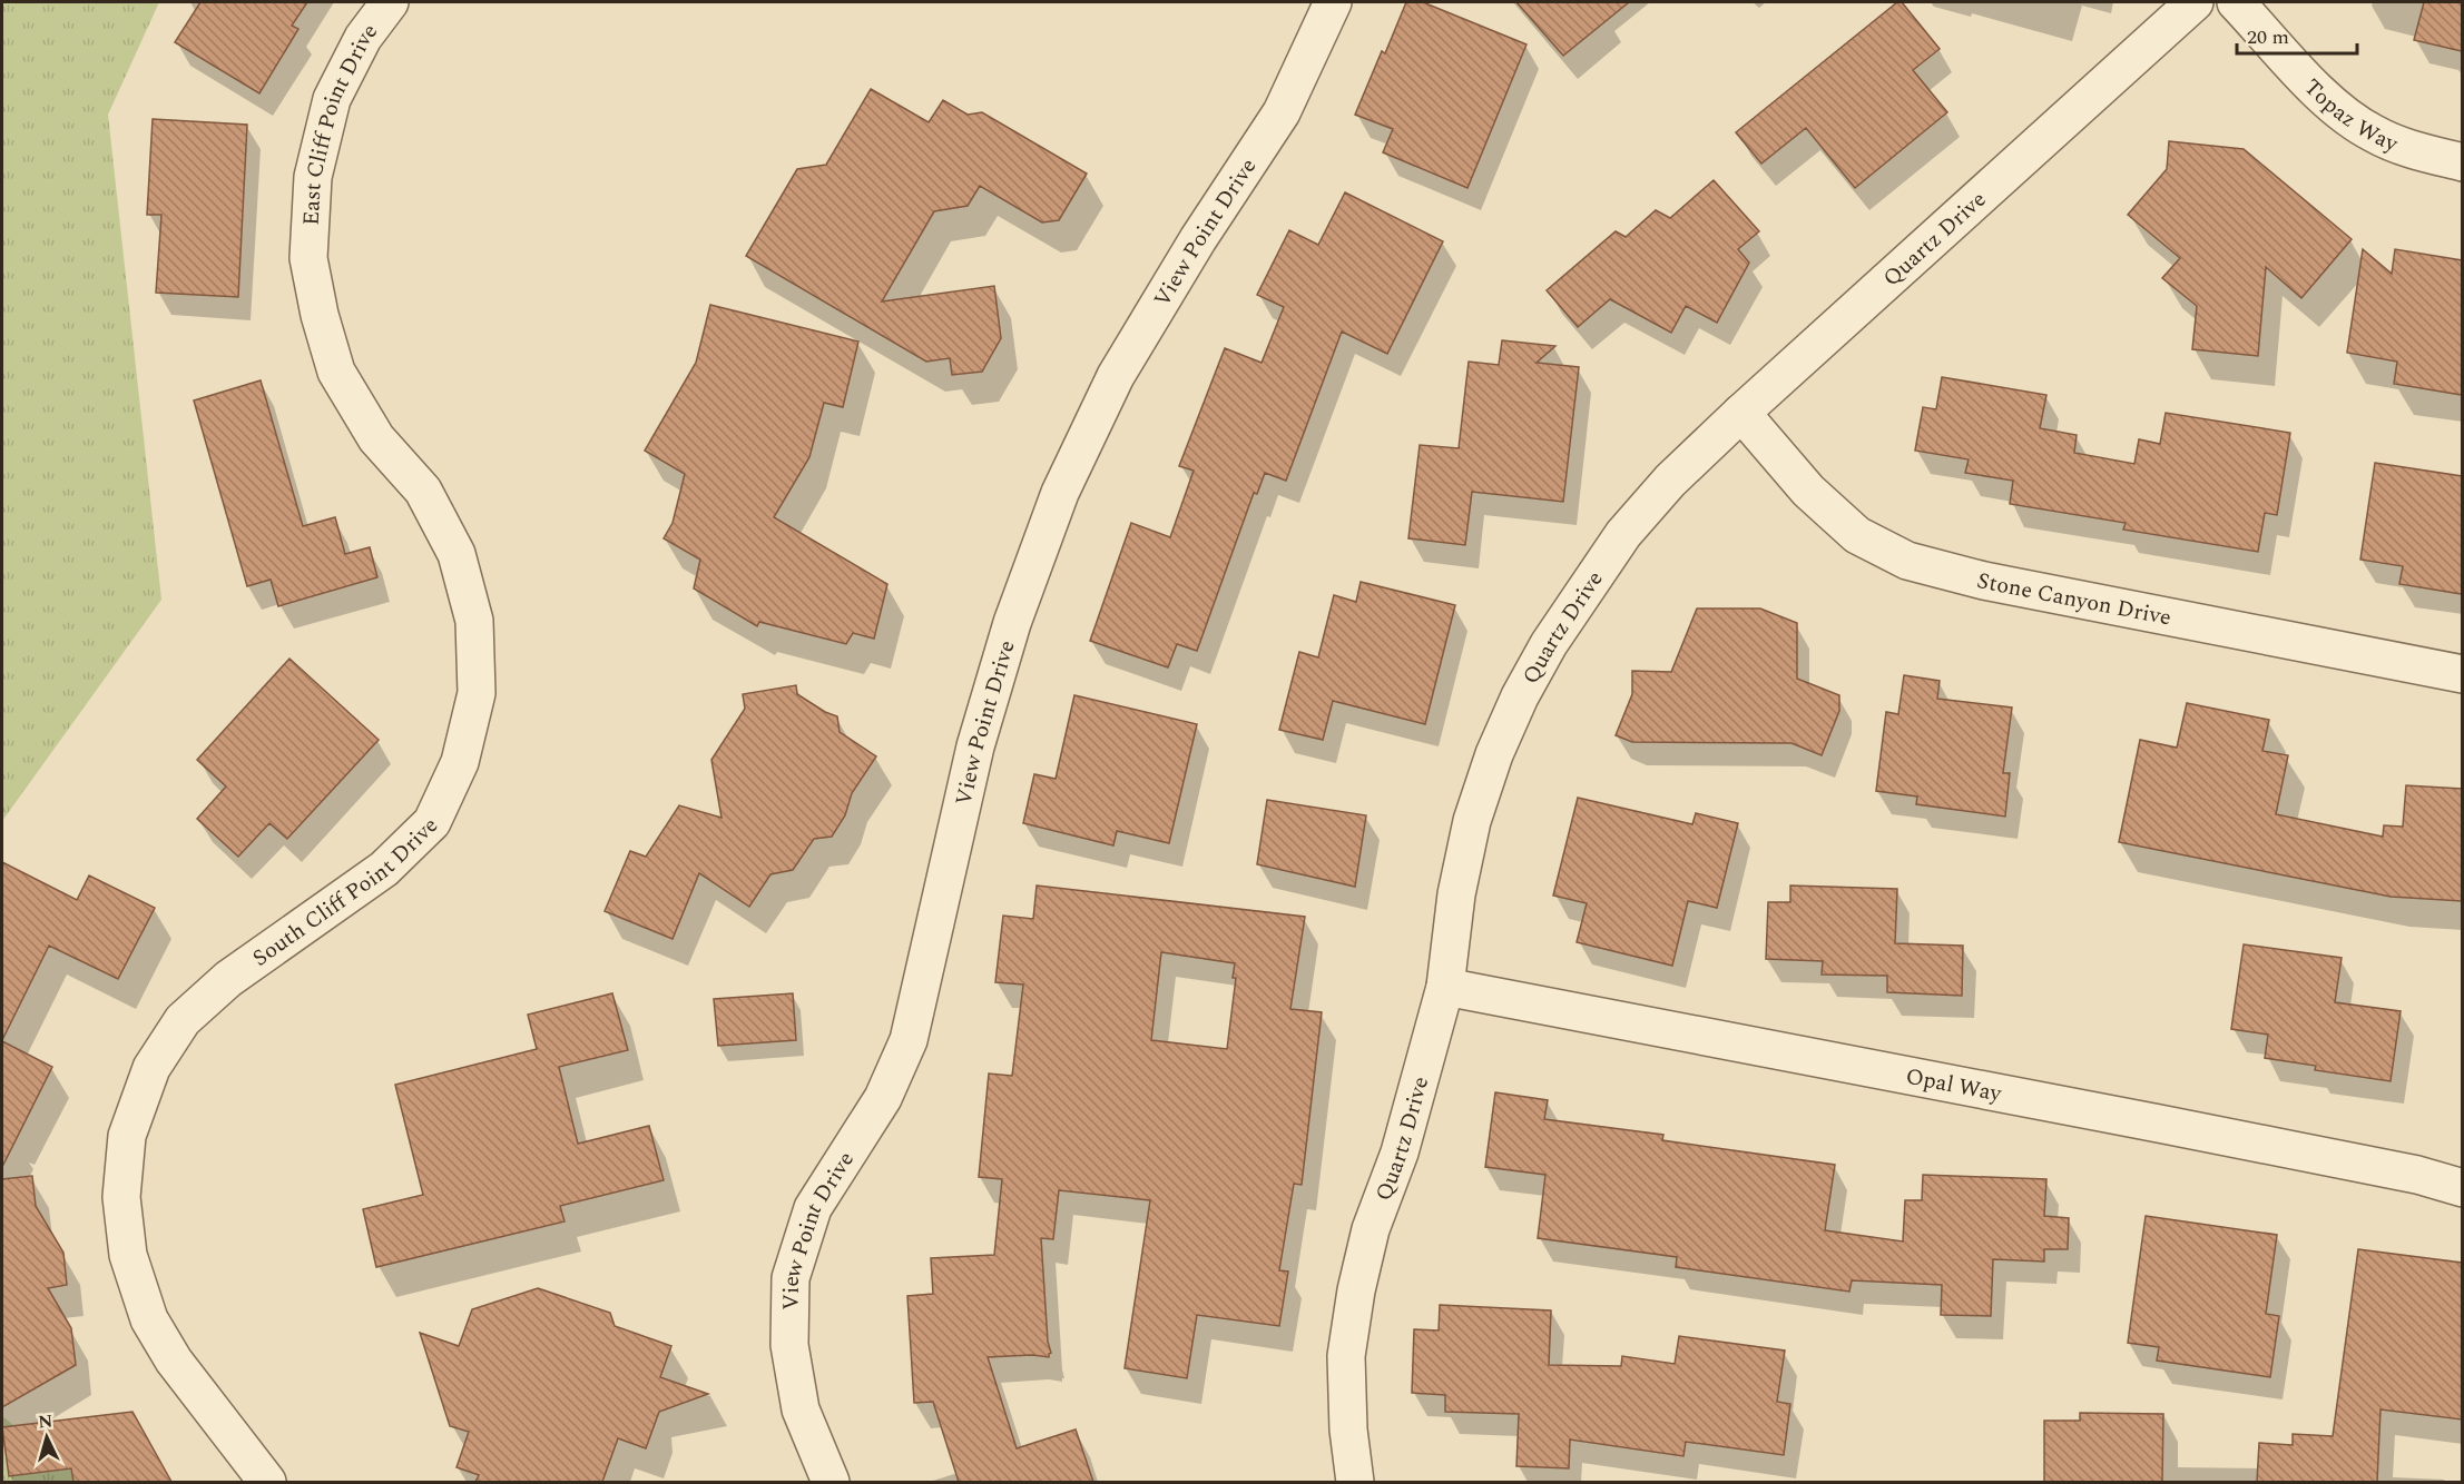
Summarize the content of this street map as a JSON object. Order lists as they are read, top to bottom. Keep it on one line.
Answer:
{"streets":{"street":["Topaz Way","East Cliff Point Drive","View Point Drive","Quartz Drive","Stone Canyon Drive","South Cliff Point Drive","Opal Way"]},"crossings":[["East Cliff Point Drive","South Cliff Point Drive"],["Quartz Drive","Stone Canyon Drive"],["Quartz Drive","Opal Way"]],"scale_bar":"20 m","north":"top"}
